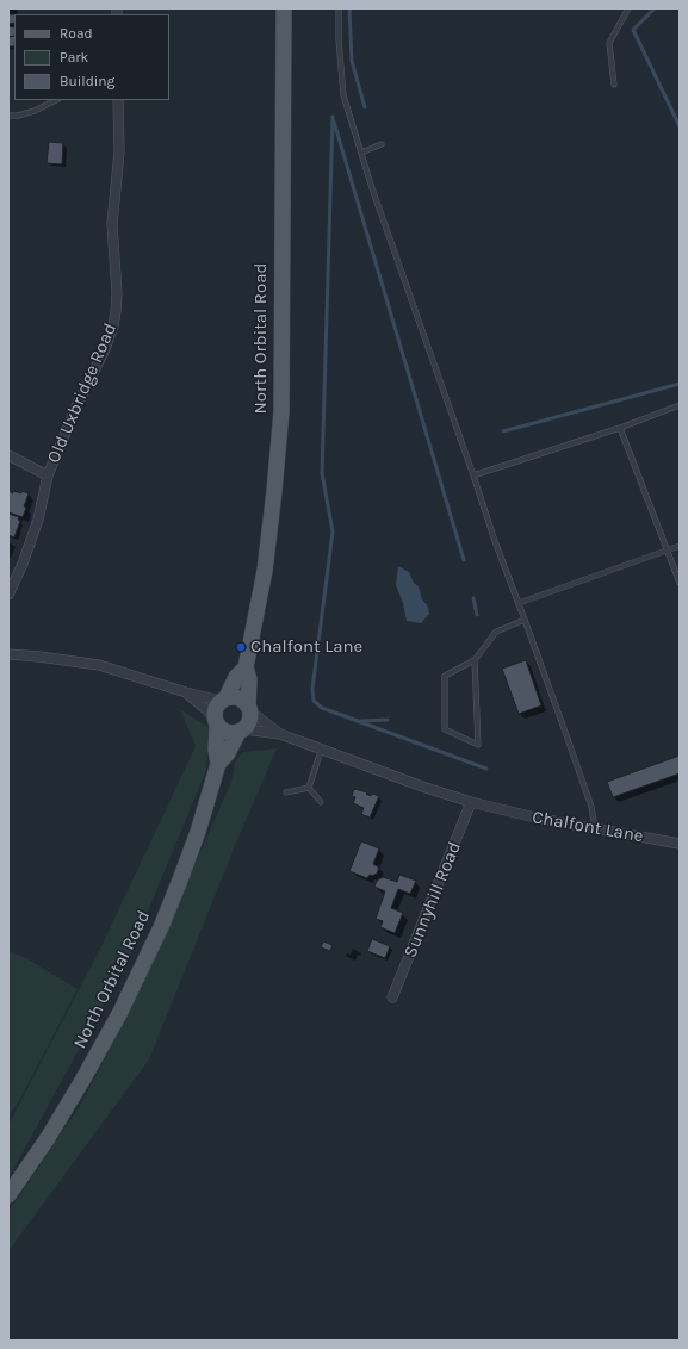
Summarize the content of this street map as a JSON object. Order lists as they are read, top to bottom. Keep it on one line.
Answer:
{"streets":{"main road":["North Orbital Road"],"street":["Old Uxbridge Road","Chalfont Lane","Sunnyhill Road"]},"crossings":[["North Orbital Road","Chalfont Lane"],["Chalfont Lane","Sunnyhill Road"]],"places":["Chalfont Lane"],"legend":["Road","Park","Building"]}
